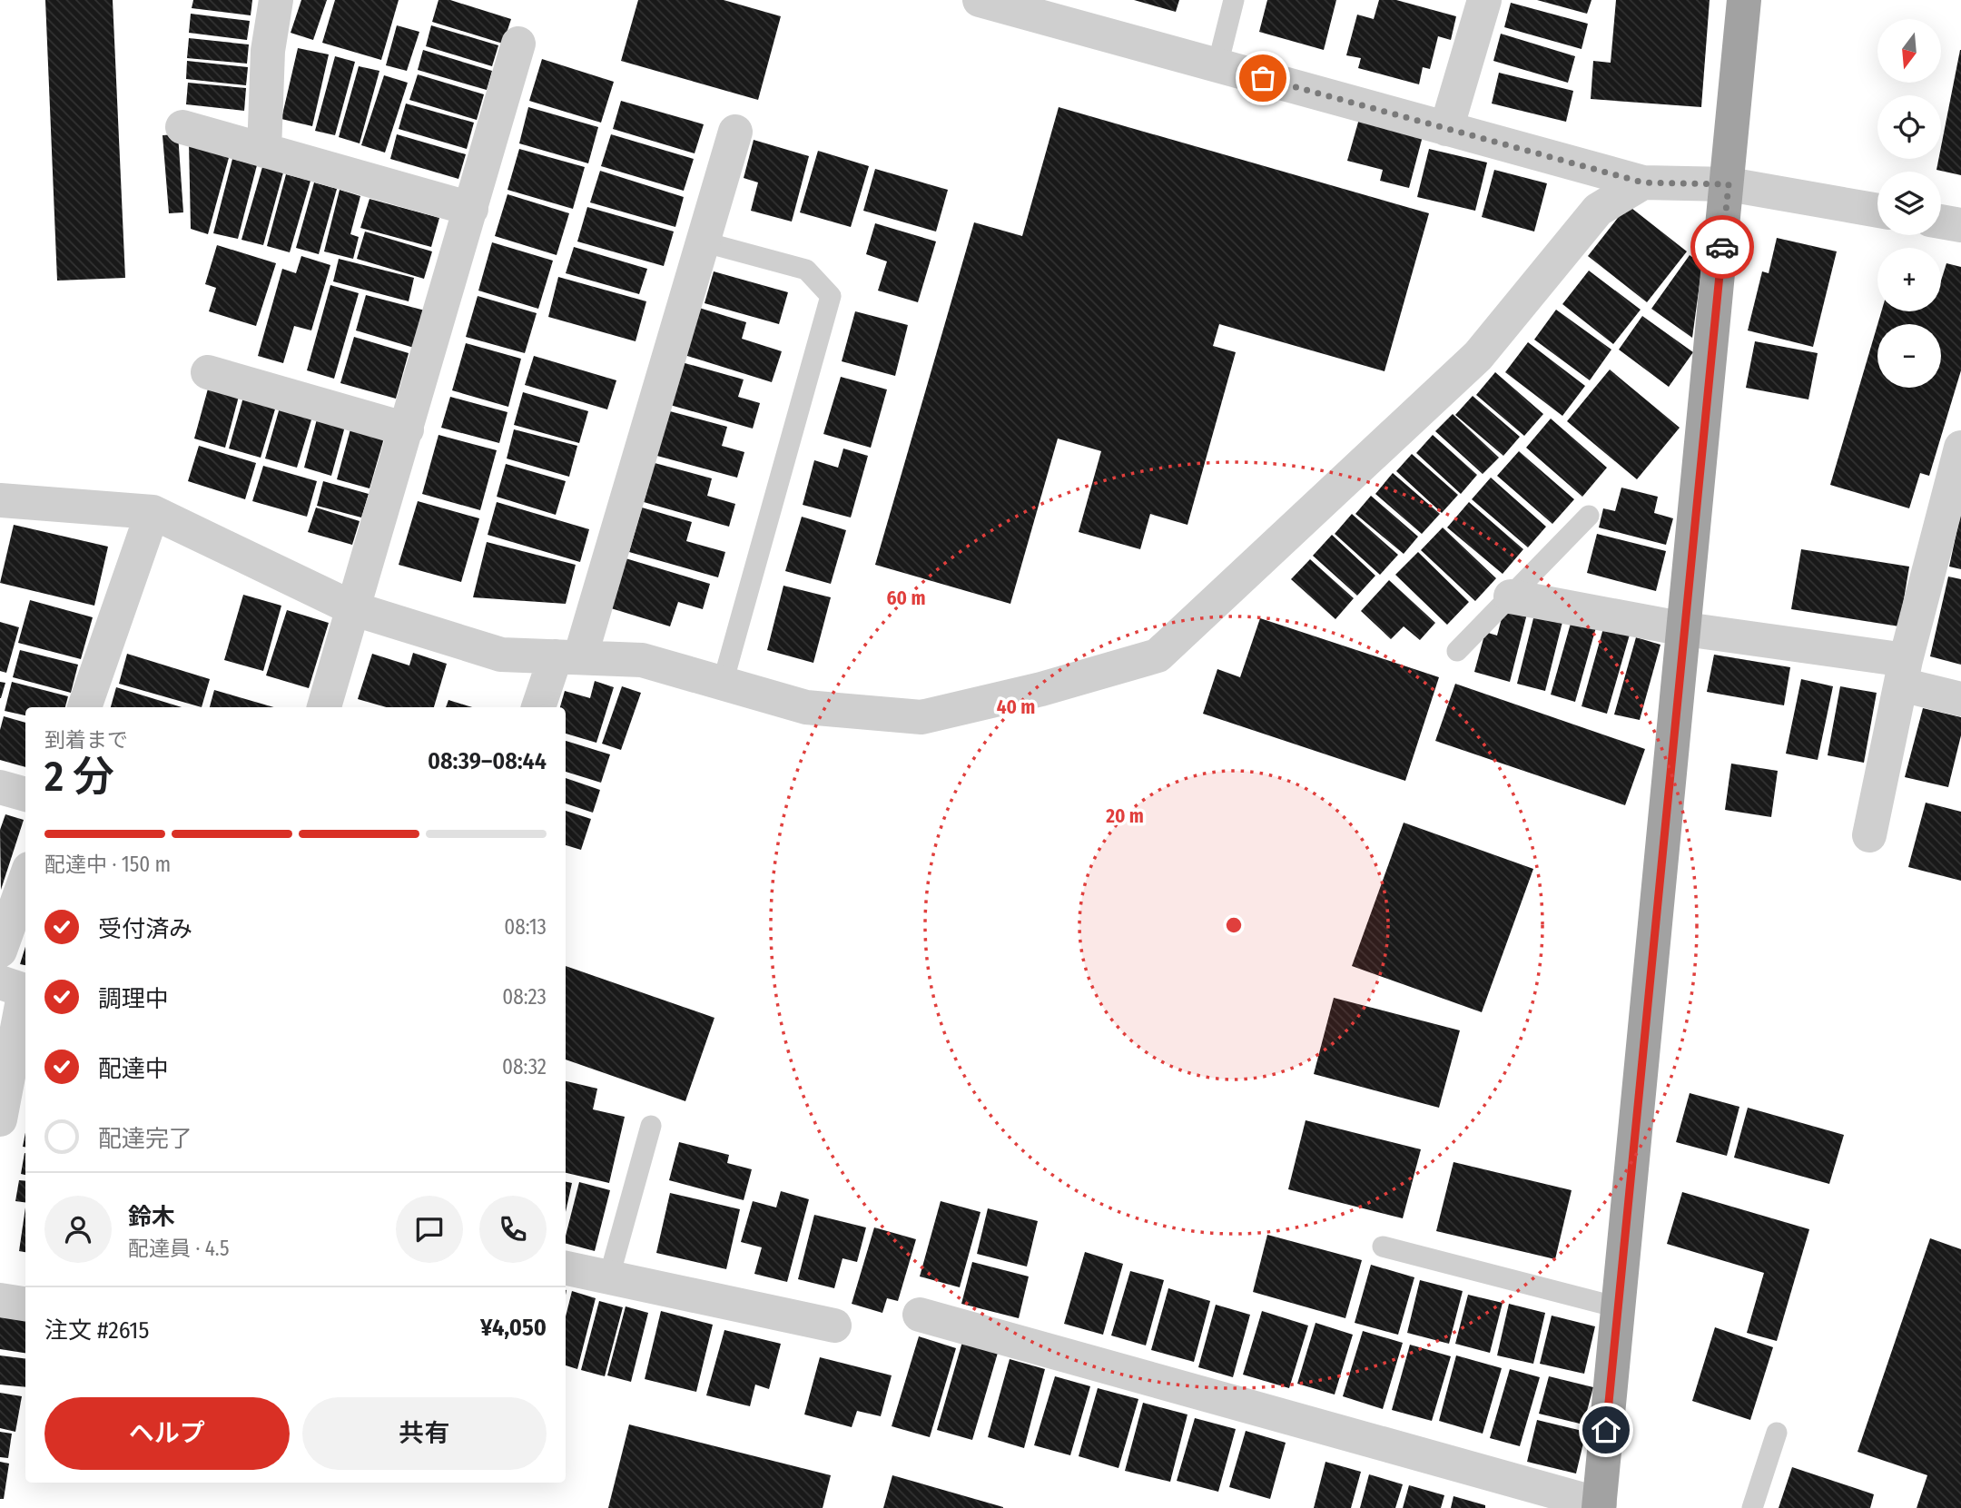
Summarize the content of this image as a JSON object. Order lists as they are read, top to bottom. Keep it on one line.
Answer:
{"north":"bottom","page":{"map_buttons":["+","−"],"heading":["2 分","到着まで","08:39–08:44"],"panel":["鈴木","配達員 · 4.5","注文 #2615","¥4,050"],"bar":"配達中 · 150 m","list":[["受付済み","08:13"],["調理中","08:23"],["配達中","08:32"],"配達完了"],"buttons":["ヘルプ","共有"]},"rings":["60 m","40 m","20 m"]}
